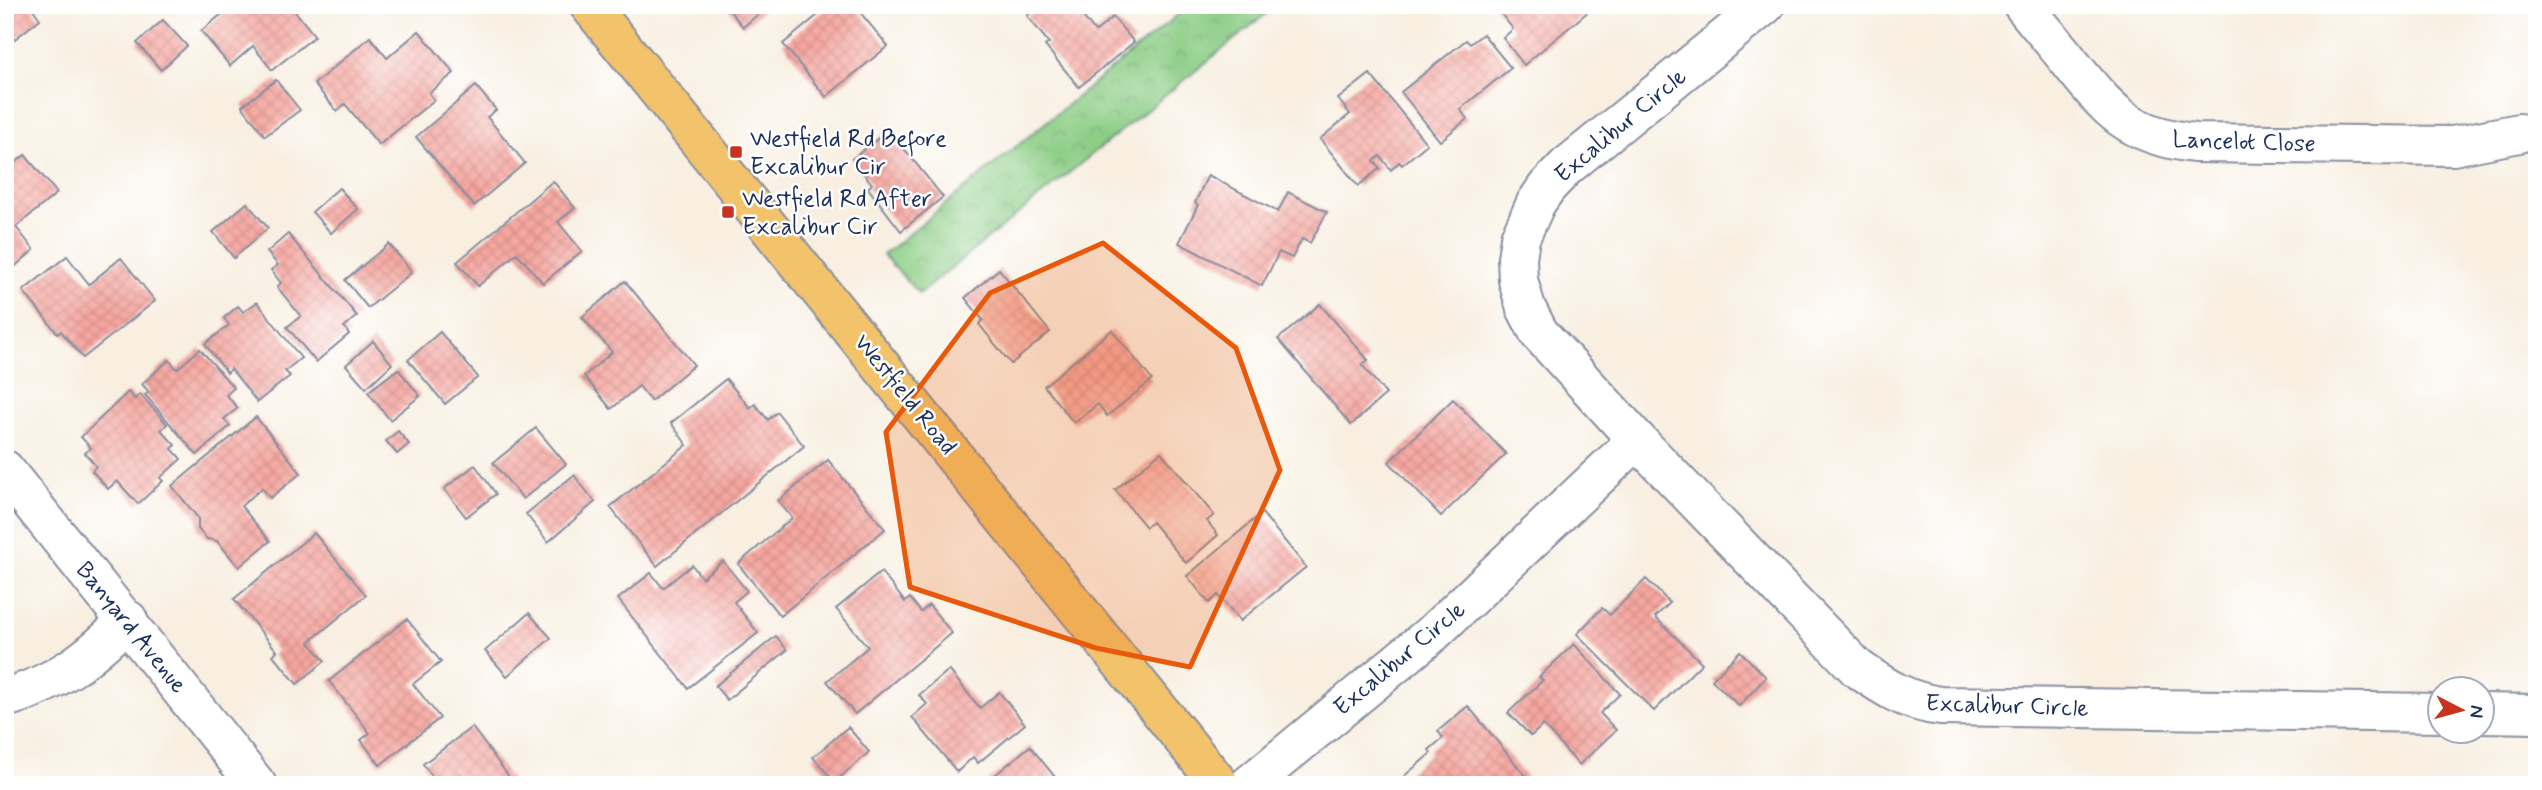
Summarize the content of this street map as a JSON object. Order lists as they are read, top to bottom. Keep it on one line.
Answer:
{"streets":{"main road":["Westfield Road"],"street":["Excalibur Circle","Lancelot Close","Banyard Avenue"]},"places":{"transit":["Westfield Rd Before Excalibur Cir","Westfield Rd After Excalibur Cir"]},"north":"right"}
